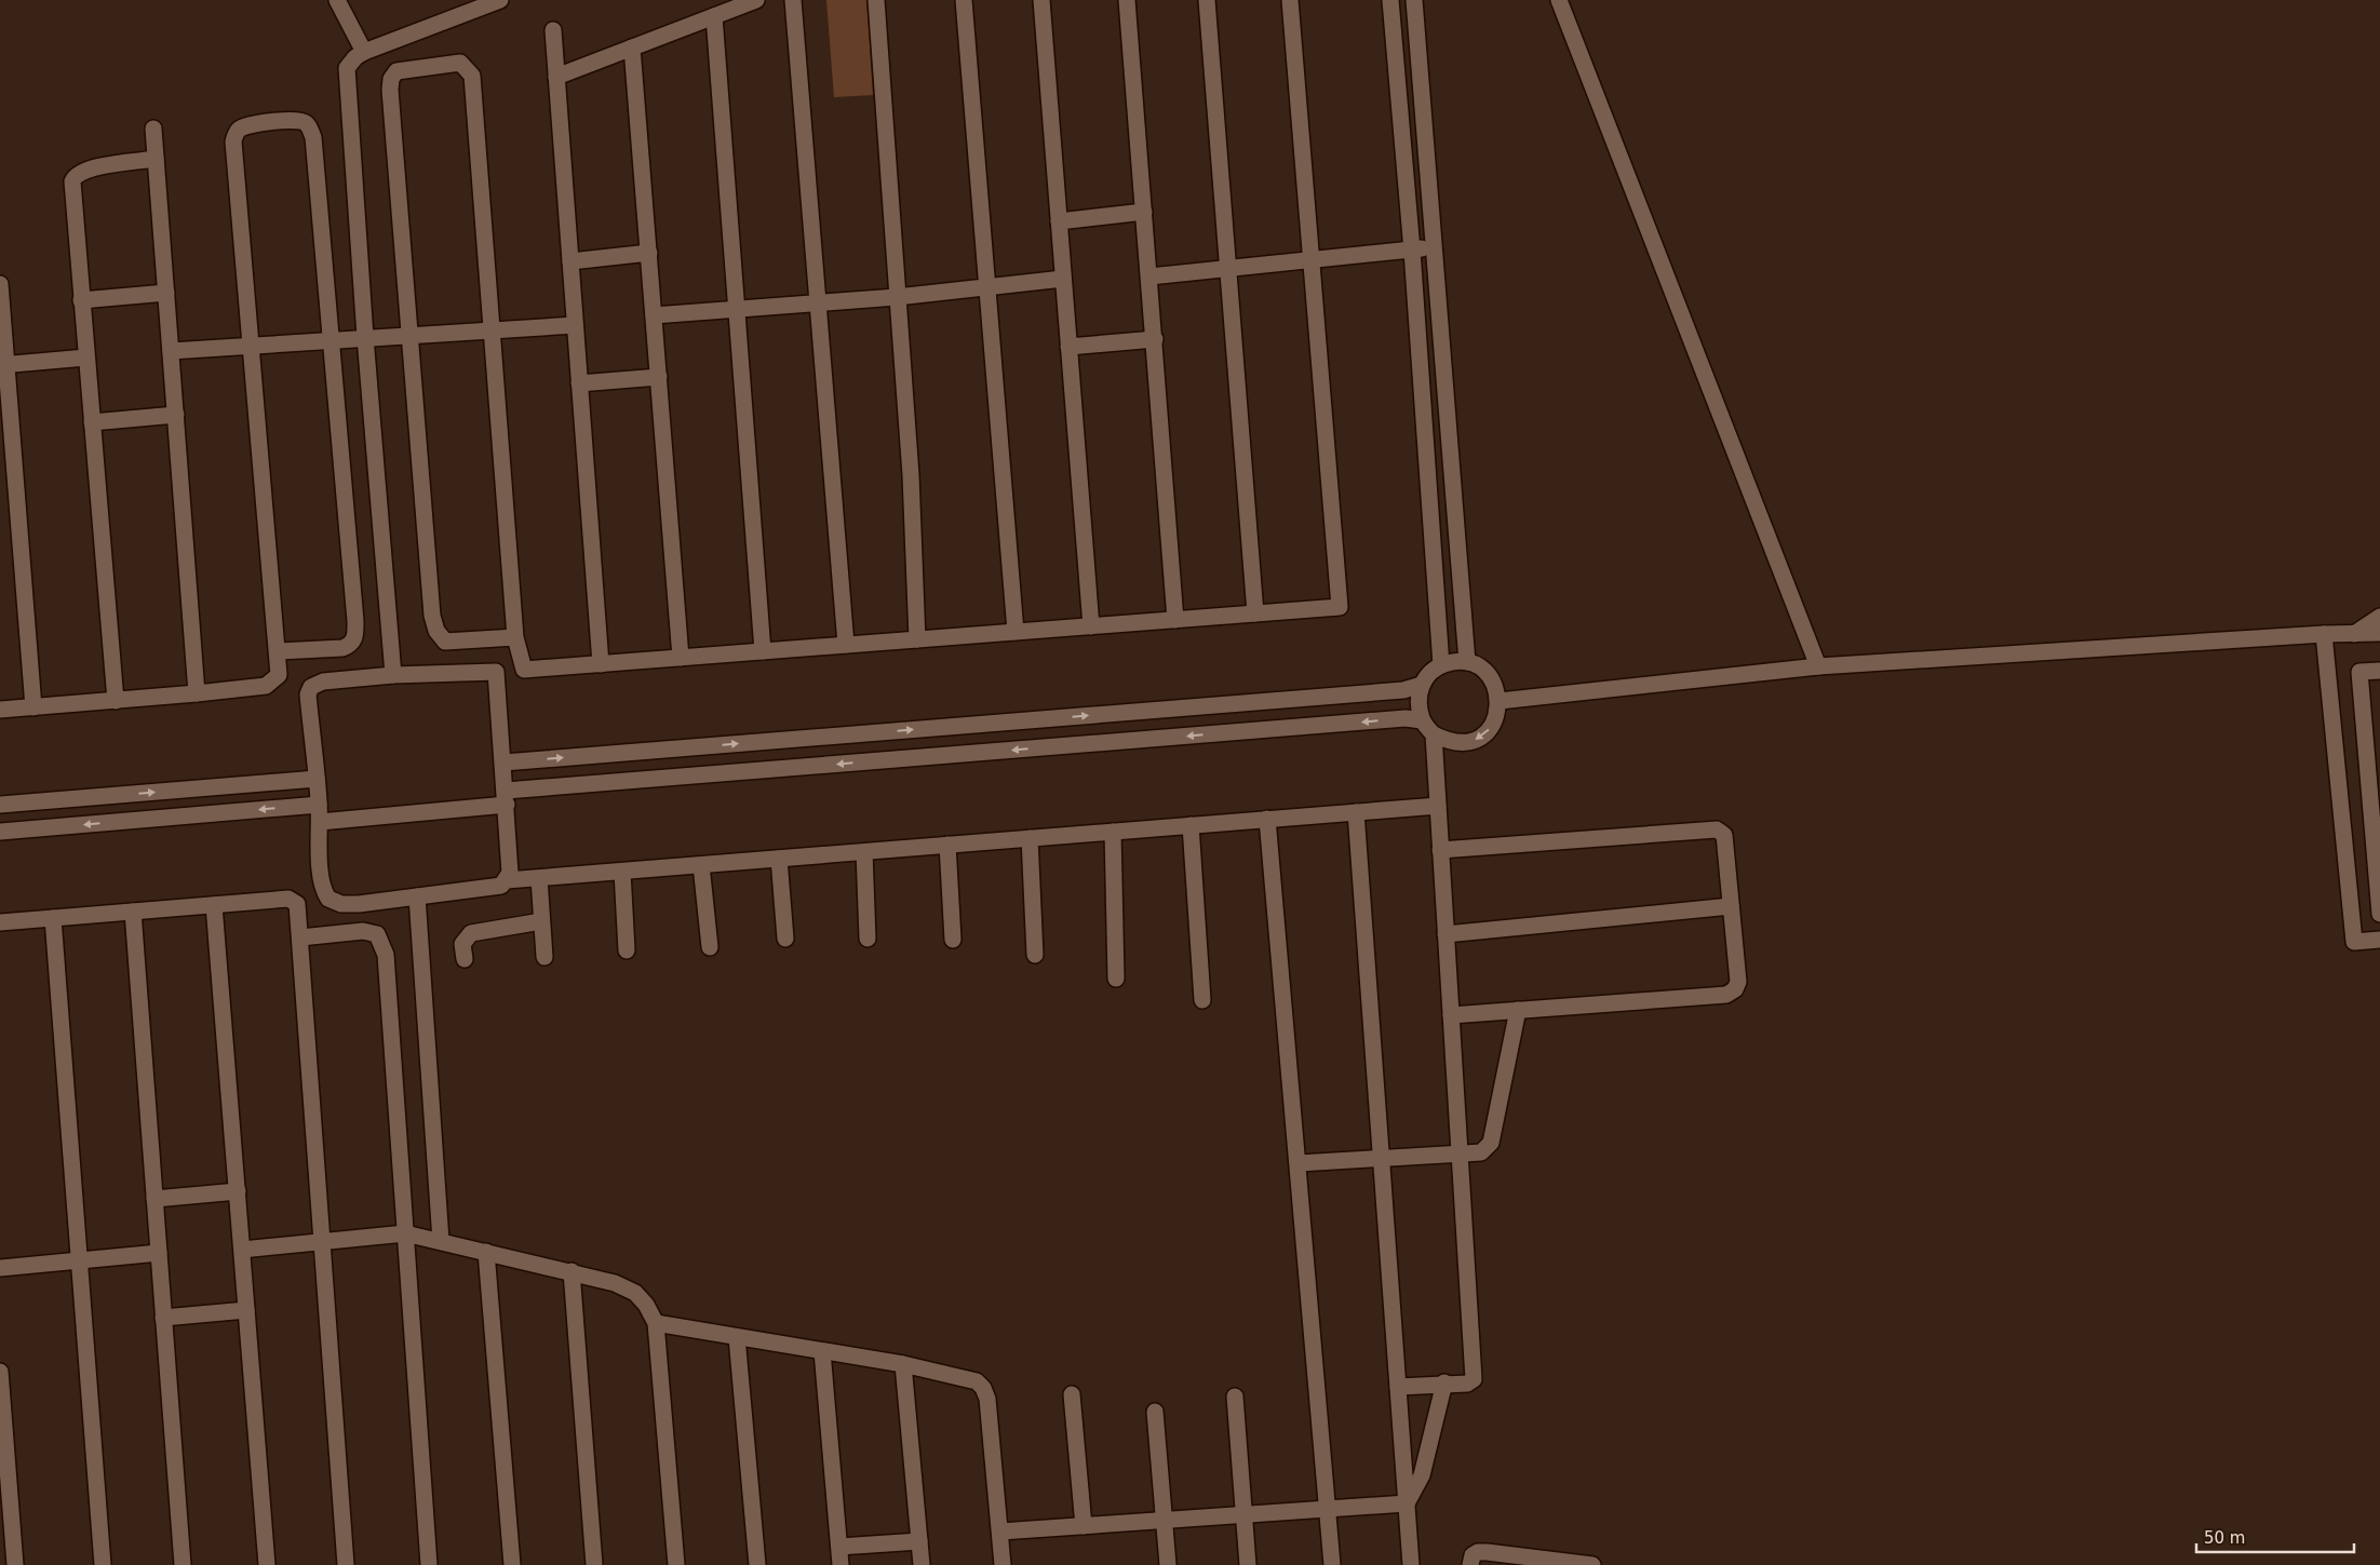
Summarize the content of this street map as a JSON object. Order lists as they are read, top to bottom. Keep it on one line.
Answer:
{"scale_bar":"50 m"}
